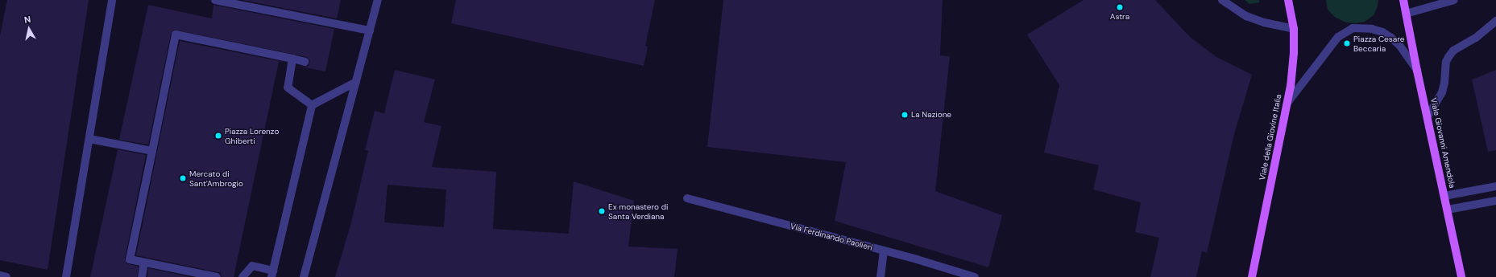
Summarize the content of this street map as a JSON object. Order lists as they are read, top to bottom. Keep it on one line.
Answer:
{"streets":{"main road":["Viale della Giovine Italia","Viale Giovanni Amendola"],"street":["Via Ferdinando Paolieri"]},"places":["Astra","Piazza Cesare Beccaria","La Nazione","Piazza Lorenzo Ghiberti","Mercato di Sant'Ambrogio","Ex monastero di Santa Verdiana"],"north":"top"}
